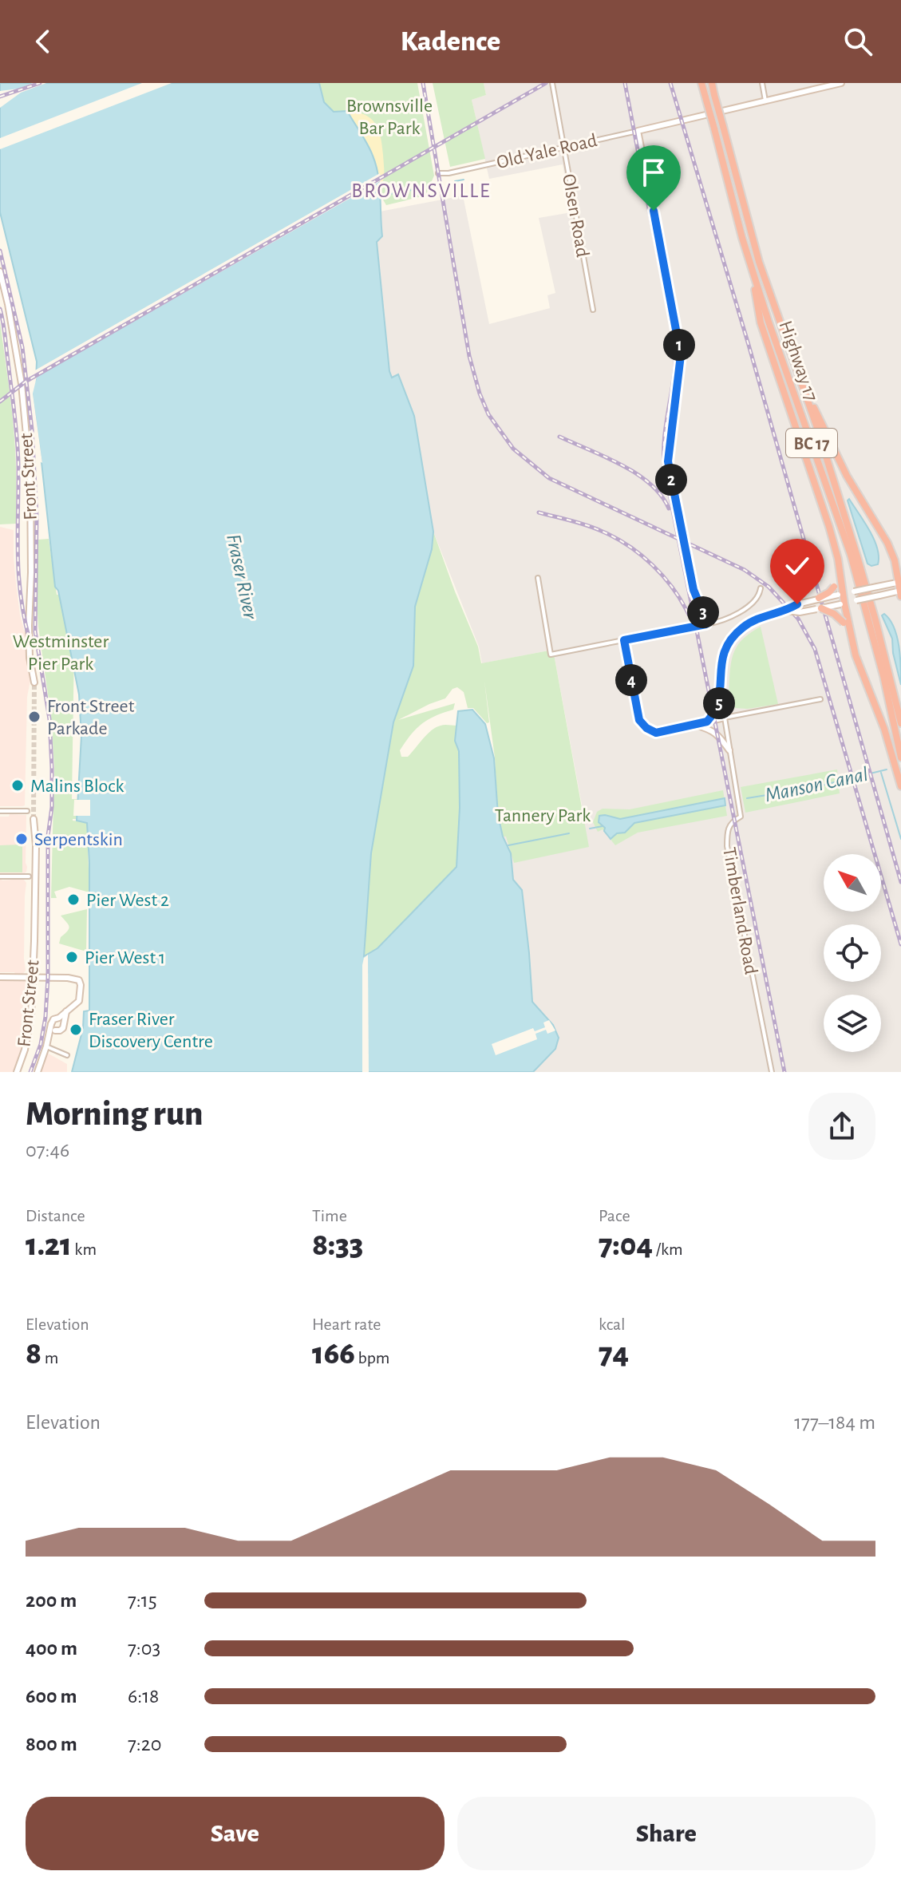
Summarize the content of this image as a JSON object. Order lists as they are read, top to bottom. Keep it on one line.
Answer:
{"streets":{"highway":["Highway 17","BC 17"],"street":["Old Yale Road","Olsen Road","Front Street","Timberland Road"]},"crossings":[["Old Yale Road","Olsen Road"]],"districts":["BROWNSVILLE"],"water":["Fraser River","Manson Canal"],"parks":["Brownsville Bar Park","Westminster Pier Park","Tannery Park"],"places":["Front Street Parkade","Malins Block","Serpentskin","Pier West 2","Pier West 1","Fraser River Discovery Centre"],"north":"top left","page":{"header":"Kadence","pins":["1","2","3","4","5"],"heading":["Morning run","07:46"],"stats":[["Distance","1.21 km"],["Time","8:33"],["Pace","7:04 /km"],["Elevation","8 m"],["Heart rate","166 bpm"],["kcal","74"]],"chart":["Elevation","177–184 m"],"list":[{"name":"200 m","note":"7:15"},{"name":"400 m","note":"7:03"},{"name":"600 m","note":"6:18"},{"name":"800 m","note":"7:20"}],"buttons":["Save","Share"]}}
